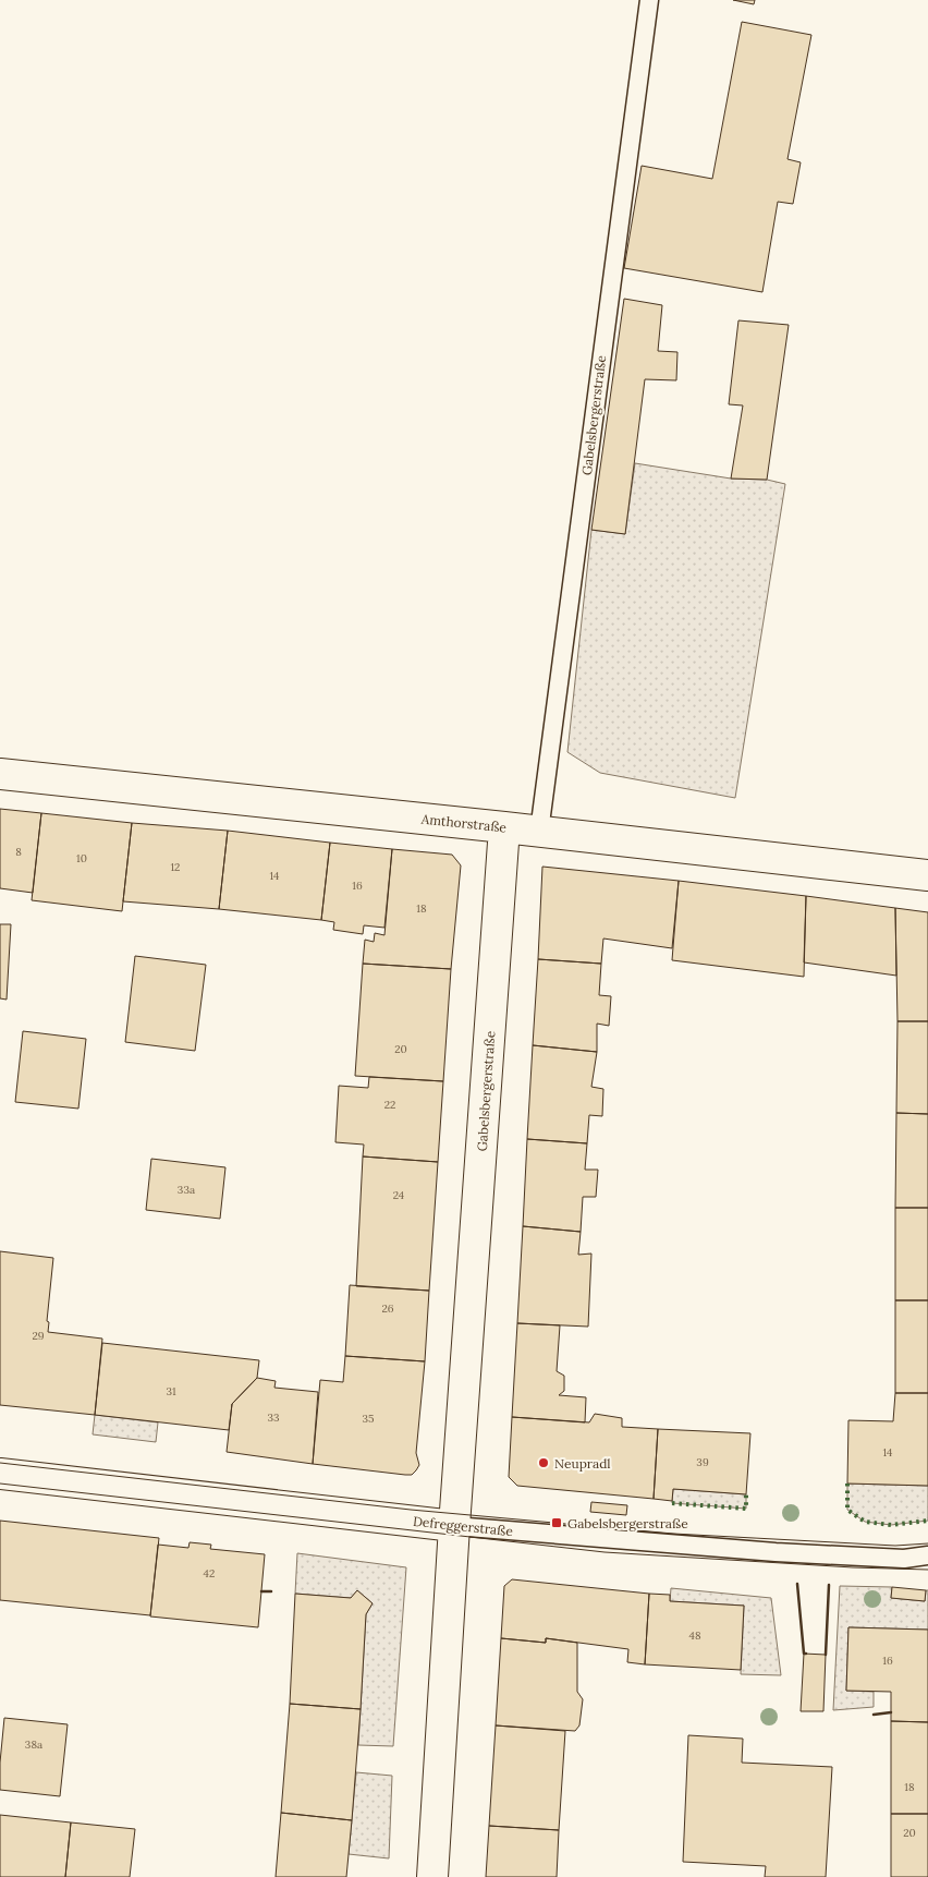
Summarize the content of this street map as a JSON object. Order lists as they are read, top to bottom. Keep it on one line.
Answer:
{"streets":{"street":["Gabelsbergerstraße","Amthorstraße","Defreggerstraße"]},"crossings":[["Gabelsbergerstraße","Amthorstraße"],["Gabelsbergerstraße","Defreggerstraße"]],"places":{"other":["Neupradl"],"transit":["Gabelsbergerstraße"]},"house_numbers":["8","10","12","14","16","18","20","22","33a","24","26","29","31","33","35","14","39","42","48","16","38a","18","20"]}
